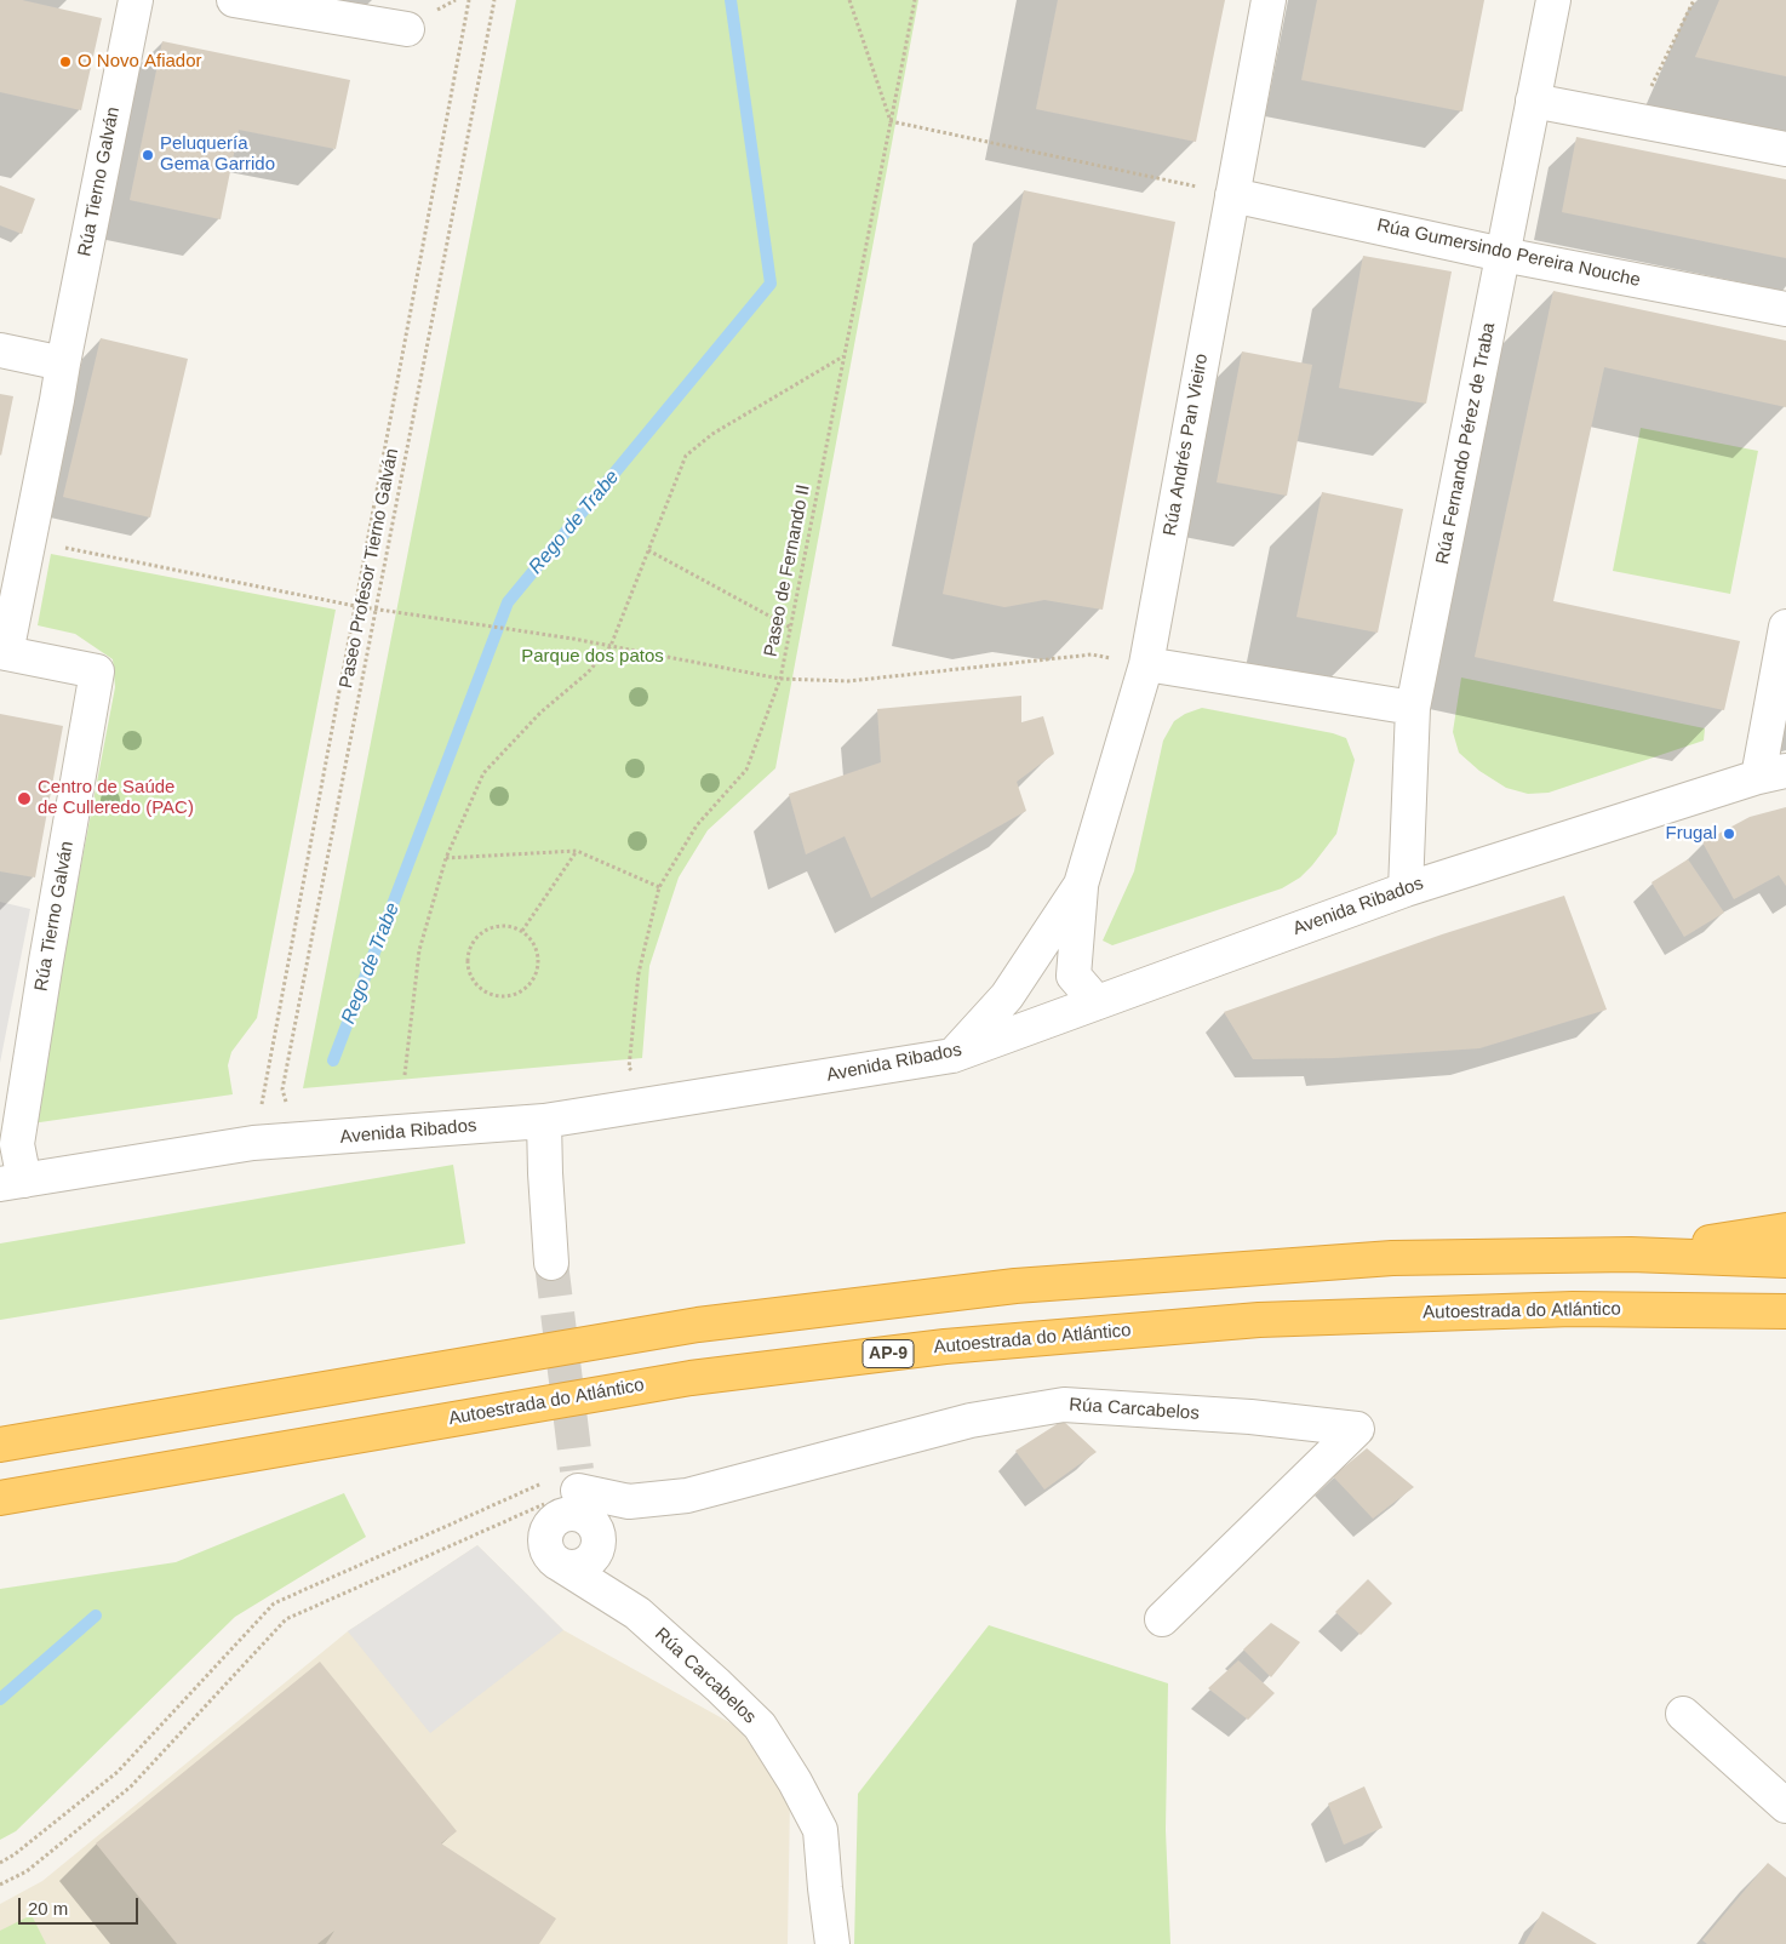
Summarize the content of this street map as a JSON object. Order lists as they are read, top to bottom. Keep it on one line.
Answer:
{"streets":{"highway":["Autoestrada do Atlántico","AP-9"],"street":["Rúa Tierno Galván","Rúa Gumersindo Pereira Nouche","Rúa Fernando Pérez de Traba","Rúa Andrés Pan Vieiro","Avenida Ribados","Rúa Carcabelos"],"path":["Paseo Profesor Tierno Galván","Paseo de Fernando II"]},"crossings":[["Rúa Tierno Galván","Avenida Ribados"],["Rúa Gumersindo Pereira Nouche","Rúa Fernando Pérez de Traba"],["Rúa Gumersindo Pereira Nouche","Rúa Andrés Pan Vieiro"],["Rúa Fernando Pérez de Traba","Avenida Ribados"],["Rúa Andrés Pan Vieiro","Avenida Ribados"],["Paseo Profesor Tierno Galván","Avenida Ribados"],["Paseo de Fernando II","Avenida Ribados"]],"water":["Rego de Trabe"],"parks":["Parque dos patos"],"places":["O Novo Afiador","Peluquería Gema Garrido","Centro de Saúde de Culleredo (PAC)","Frugal"],"scale_bar":"20 m"}
